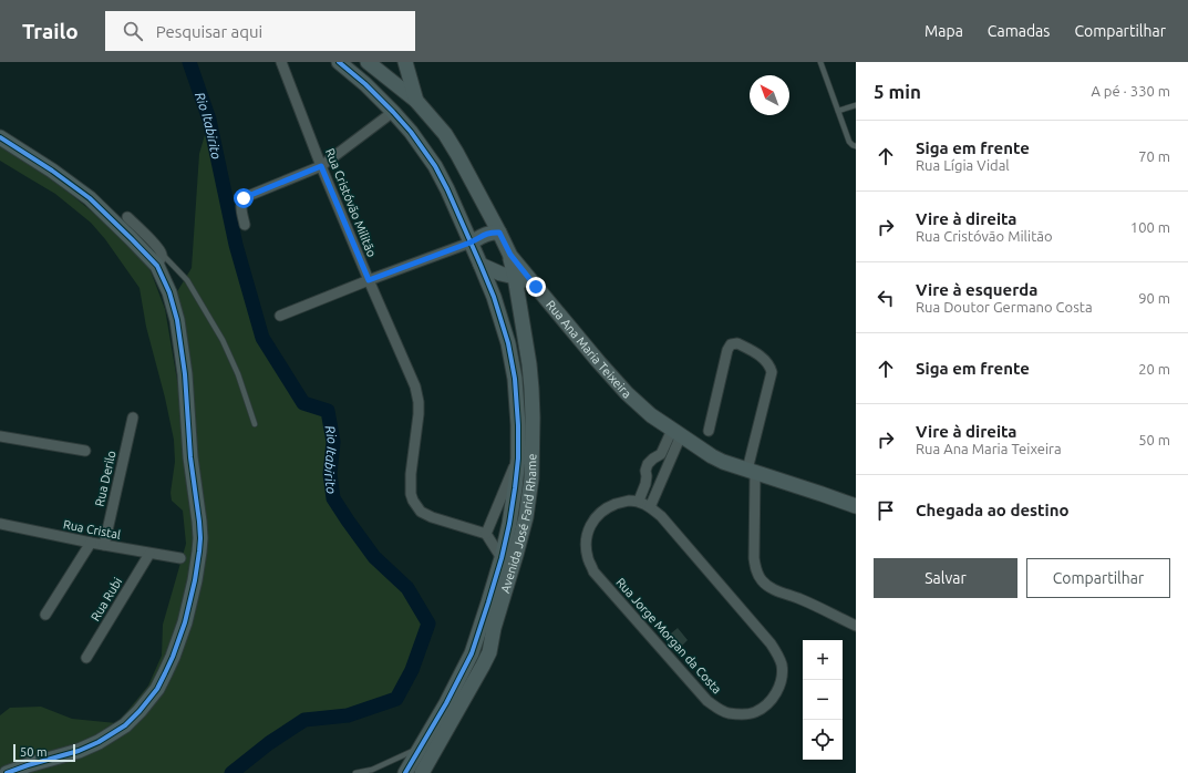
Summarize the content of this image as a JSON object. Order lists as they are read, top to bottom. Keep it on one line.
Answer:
{"streets":{"street":["Rua Cristóvão Militão","Rua Ana Maria Teixeira","Rua Derilo","Avenida José Farid Rhame","Rua Cristal","Rua Rubi","Rua Jorge Morgan da Costa"]},"crossings":[["Rua Ana Maria Teixeira","Avenida José Farid Rhame"],["Rua Derilo","Rua Cristal"],["Rua Cristal","Rua Rubi"]],"water":["Rio Itabirito"],"scale_bar":"50 m","north":"top left","page":{"header":"Trailo","search":"Pesquisar aqui","nav":["Mapa","Camadas","Compartilhar"],"heading":["5 min","A pé · 330 m"],"list":[["Siga em frente","Rua Lígia Vidal","70 m"],["Vire à direita","Rua Cristóvão Militão","100 m"],["Vire à esquerda","Rua Doutor Germano Costa","90 m"],["Siga em frente","20 m"],["Vire à direita","Rua Ana Maria Teixeira","50 m"],"Chegada ao destino"],"buttons":["Salvar","Compartilhar"],"map_buttons":["+","−"],"scale":"50 m"}}
